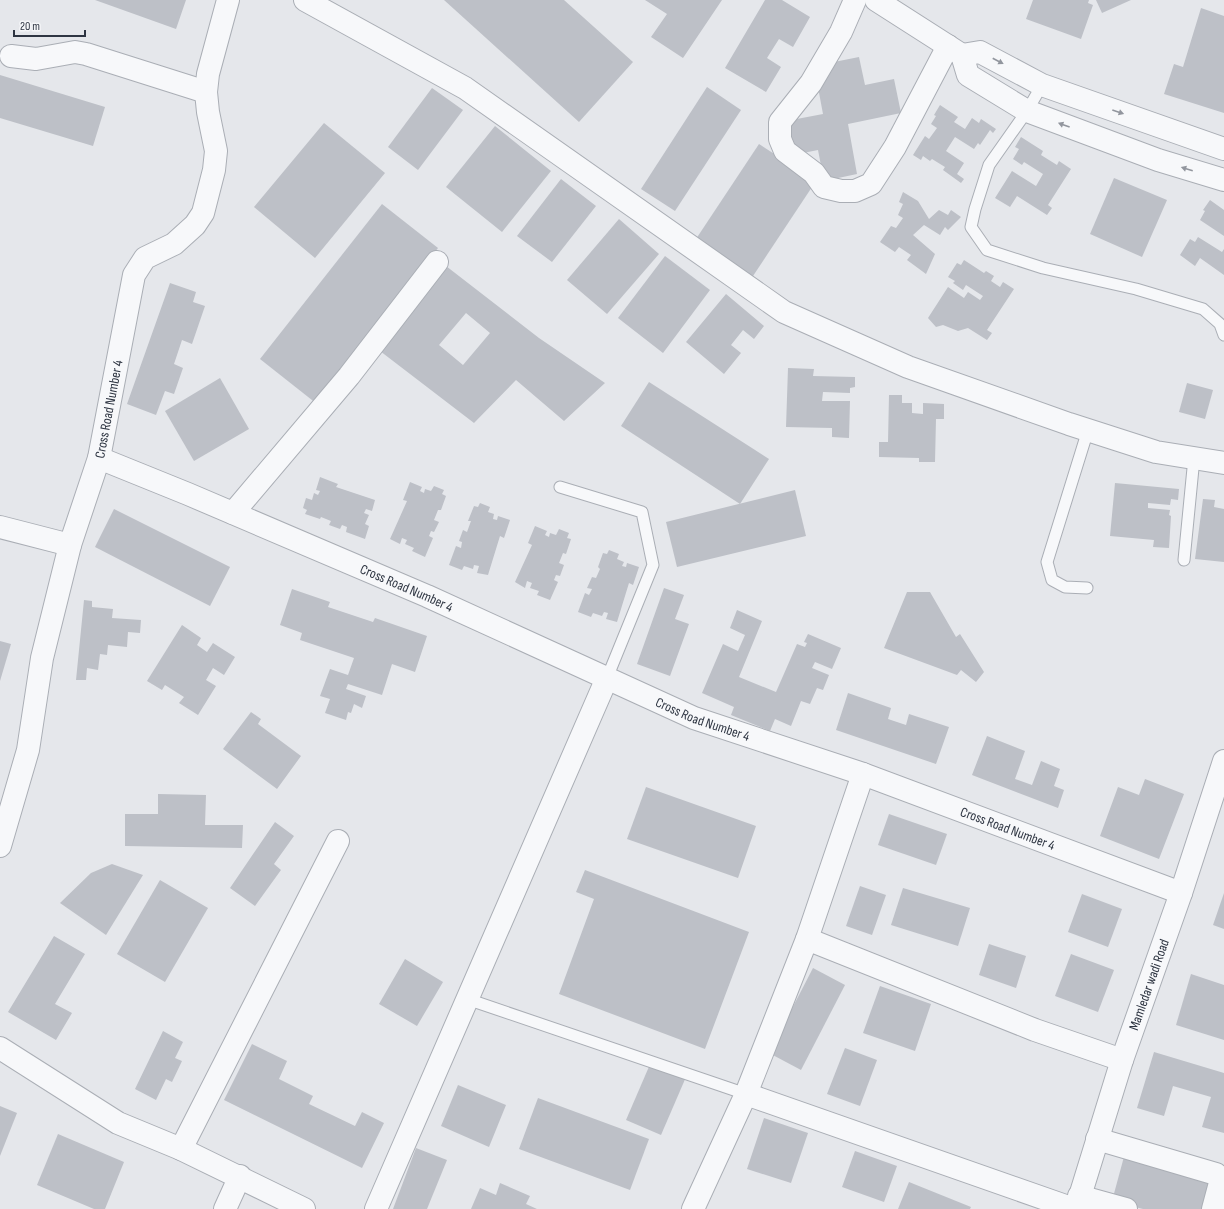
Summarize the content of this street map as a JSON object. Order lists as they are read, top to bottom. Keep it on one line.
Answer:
{"streets":{"street":["Cross Road Number 4","Mamledar wadi Road"]},"crossings":[["Cross Road Number 4","Mamledar wadi Road"]],"scale_bar":"20 m"}
